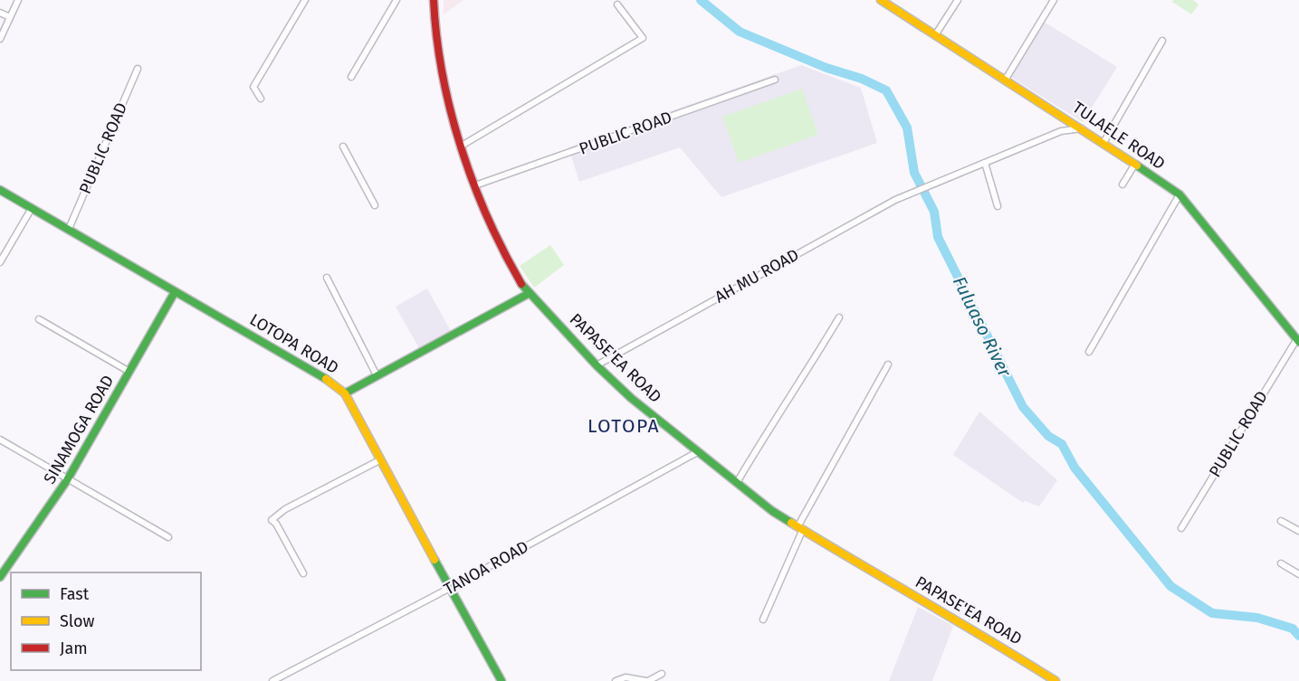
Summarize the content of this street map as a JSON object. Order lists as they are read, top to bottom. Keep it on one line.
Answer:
{"streets":{"street":["PUBLIC ROAD","TULAELE ROAD","AH MU ROAD","LOTOPA ROAD","PAPASE'EA ROAD","SINAMOGA ROAD","TANOA ROAD"]},"crossings":[["PUBLIC ROAD","TULAELE ROAD"],["PUBLIC ROAD","LOTOPA ROAD"],["PUBLIC ROAD","PAPASE'EA ROAD"],["AH MU ROAD","PAPASE'EA ROAD"],["LOTOPA ROAD","SINAMOGA ROAD"],["LOTOPA ROAD","TANOA ROAD"],["PAPASE'EA ROAD","TANOA ROAD"]],"districts":["LOTOPA"],"water":["Fuluaso River"],"legend":["Fast","Slow","Jam"]}
